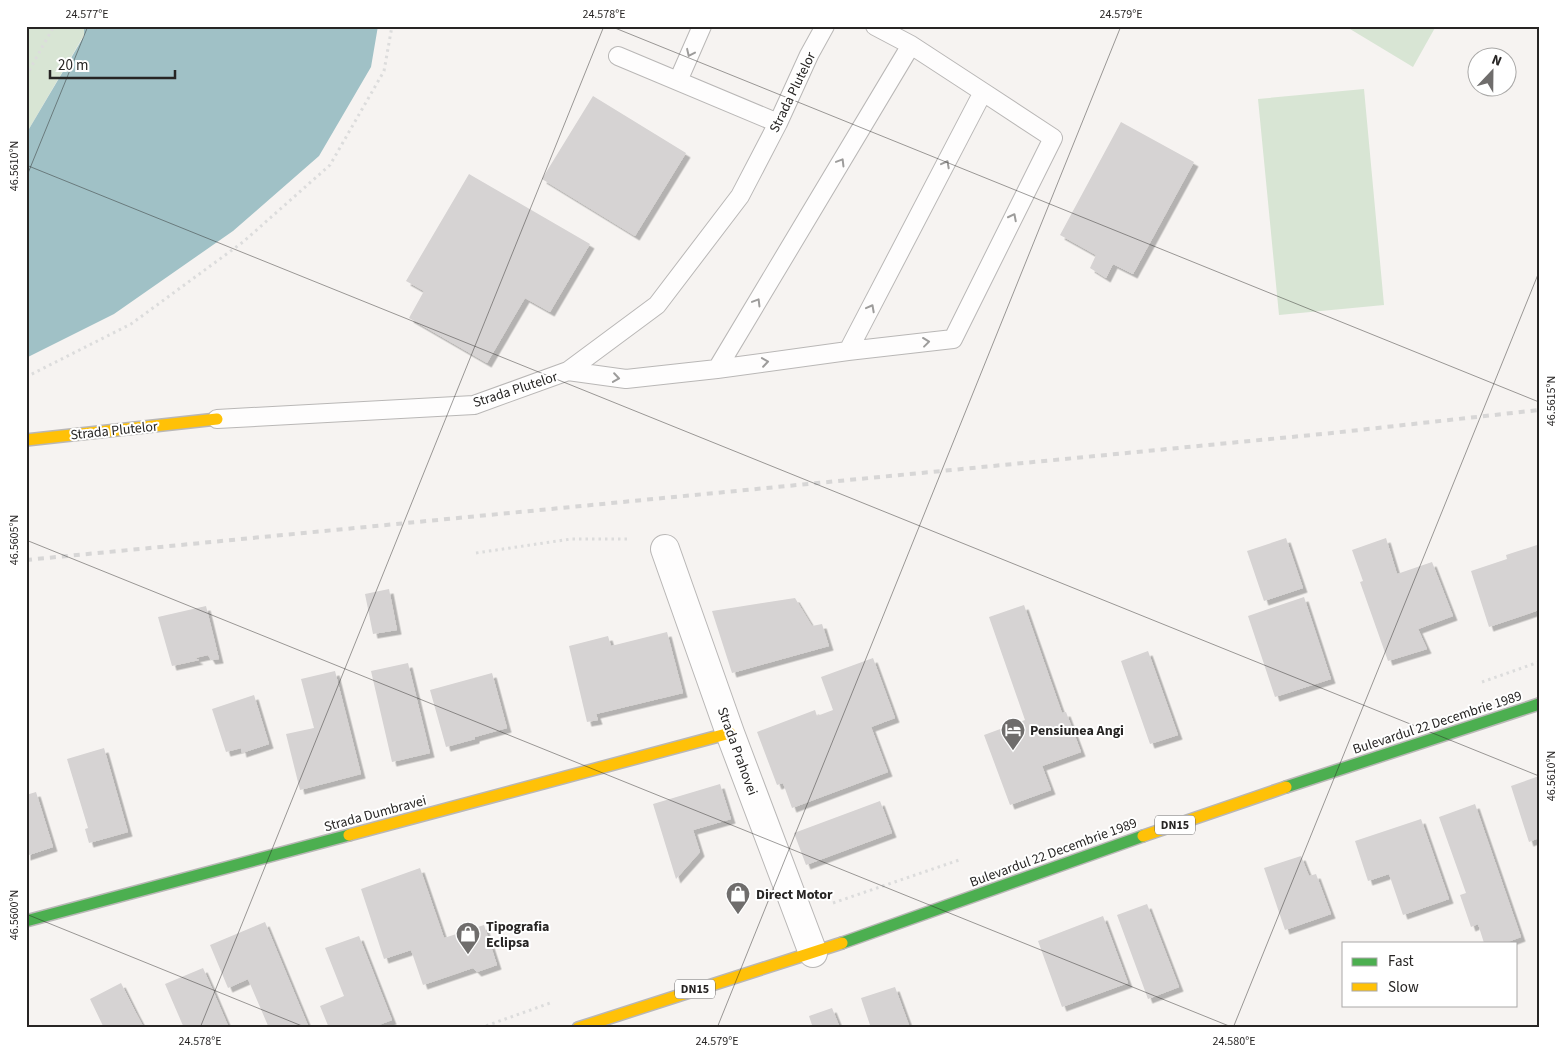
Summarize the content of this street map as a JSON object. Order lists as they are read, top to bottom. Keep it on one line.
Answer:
{"streets":{"main road":["Strada Plutelor","Bulevardul 22 Decembrie 1989","Strada Dumbravei","DN15"],"street":["Strada Prahovei"]},"crossings":[["Bulevardul 22 Decembrie 1989","Strada Prahovei"],["Strada Prahovei","Strada Dumbravei"]],"places":{"hotel":["Pensiunea Angi"],"shop":["Direct Motor","Tipografia Eclipsa"]},"legend":["Fast","Slow"],"scale_bar":"20 m","north":"top","coordinates":["24.577°E","24.578°E","24.579°E","46.5610°N","46.5615°N","46.5605°N","46.5600°N","24.580°E"]}
